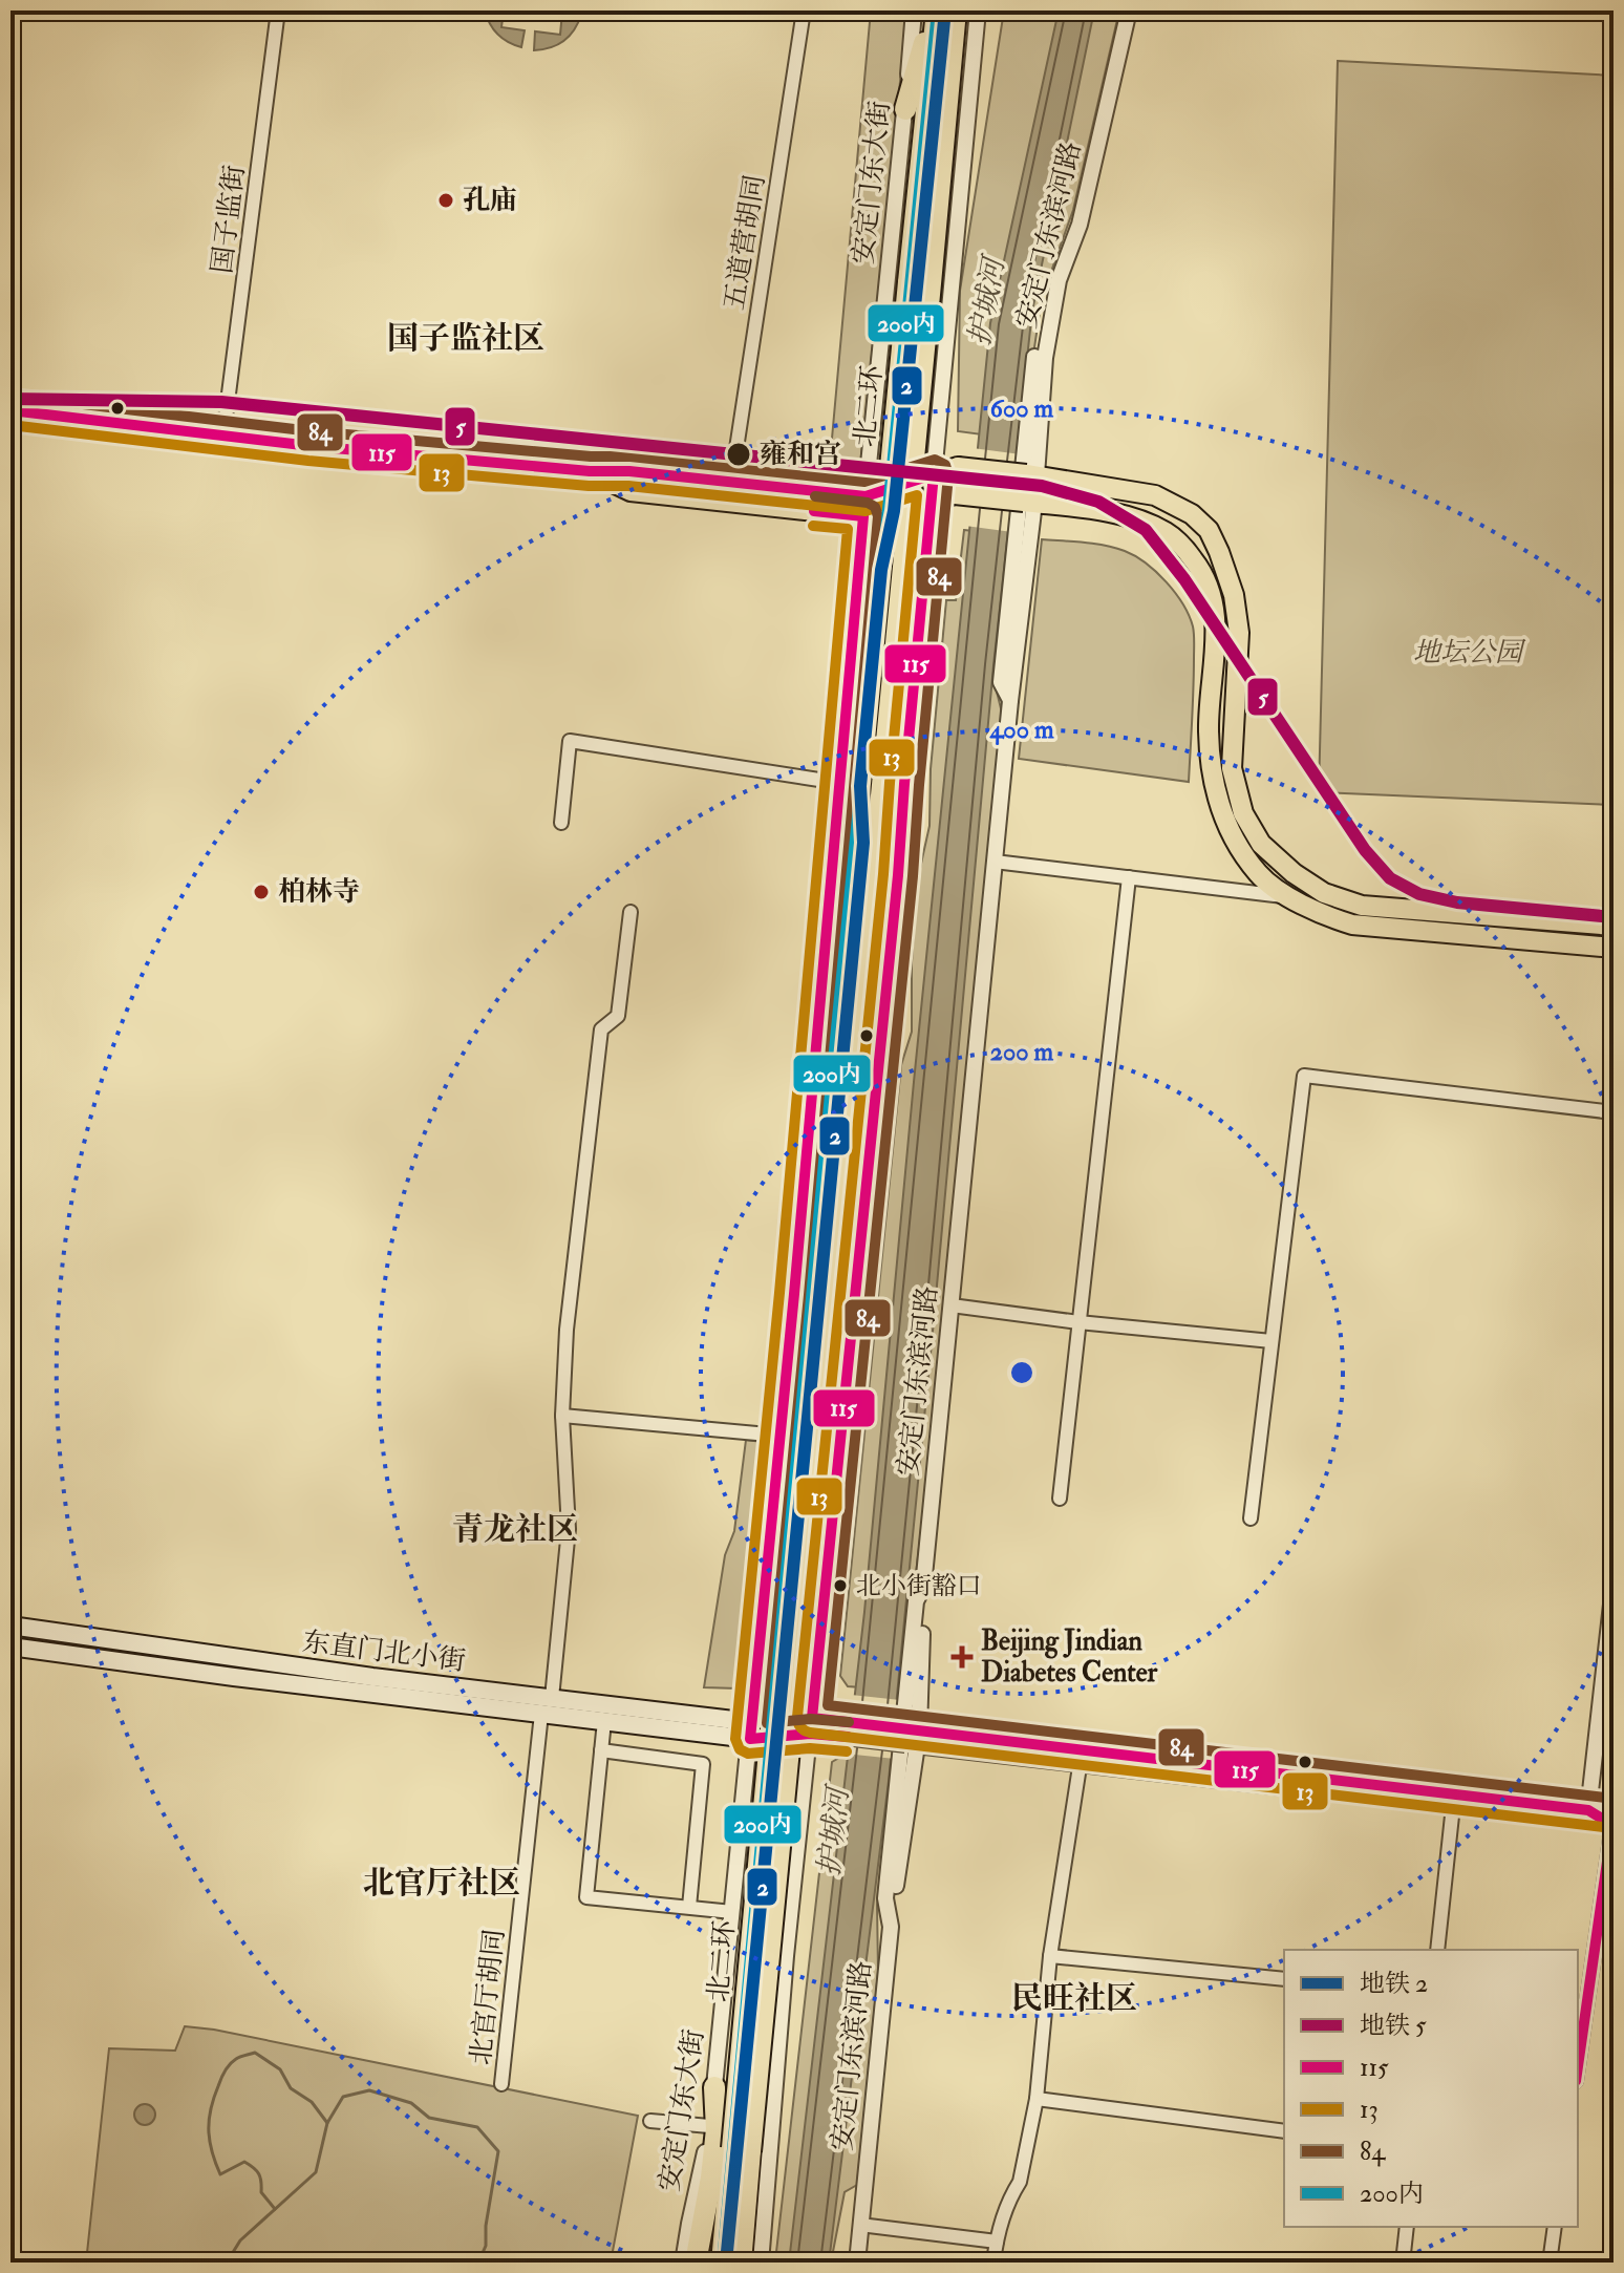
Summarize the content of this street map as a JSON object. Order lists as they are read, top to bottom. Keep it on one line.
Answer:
{"streets":{"highway":["北二环"],"main road":["东直门北小街"],"street":["安定门东大街","国子监街","安定门东滨河路","五道营胡同","北官厅胡同"]},"crossings":[["安定门东大街","东直门北小街"],["东直门北小街","北官厅胡同"]],"districts":["国子监社区","青龙社区","北官厅社区","民旺社区"],"water":["护城河"],"parks":["地坛公园"],"places":{"other":["孔庙","雍和宫","柏林寺","北小街豁口"],"health":["Beijing Jindian Diabetes Center"]},"lines":["metro line 2","transit line 200内","transit line 84","metro line 5","transit line 115","transit line 13"],"legend":["地铁 2","地铁 5","115","13","84","200内"],"rings":["600 m","400 m","200 m"]}
